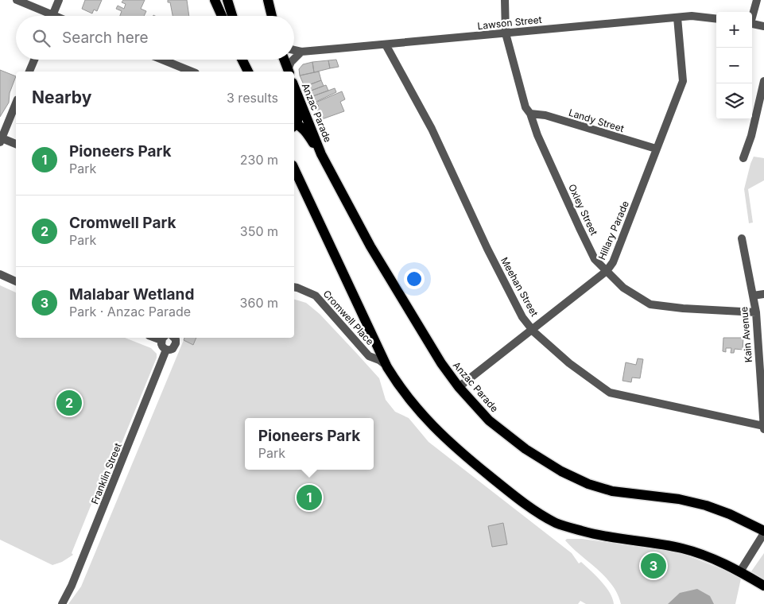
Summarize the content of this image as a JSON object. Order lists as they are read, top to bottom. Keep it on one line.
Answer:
{"streets":{"main road":["Anzac Parade"],"street":["Lawson Street","Landy Street","Oxley Street","Hillary Parade","Meehan Street","Cromwell Place","Kain Avenue","Franklin Street"]},"crossings":[["Lawson Street","Oxley Street"],["Lawson Street","Hillary Parade"],["Lawson Street","Meehan Street"],["Anzac Parade","Hillary Parade"],["Landy Street","Oxley Street"],["Landy Street","Hillary Parade"],["Oxley Street","Hillary Parade"],["Oxley Street","Kain Avenue"],["Hillary Parade","Meehan Street"],["Meehan Street","Kain Avenue"]],"page":{"map_buttons":["+","−"],"search":"Search here","heading":["Nearby","3 results"],"list":[{"mark":"1","name":"Pioneers Park","note":"Park","value":"230 m"},{"mark":"2","name":"Cromwell Park","note":"Park","value":"350 m"},{"mark":"3","name":"Malabar Wetland","note":"Park · Anzac Parade","value":"360 m"}],"pins":["2","1","3"],"popup":["Pioneers Park","Park"]}}
